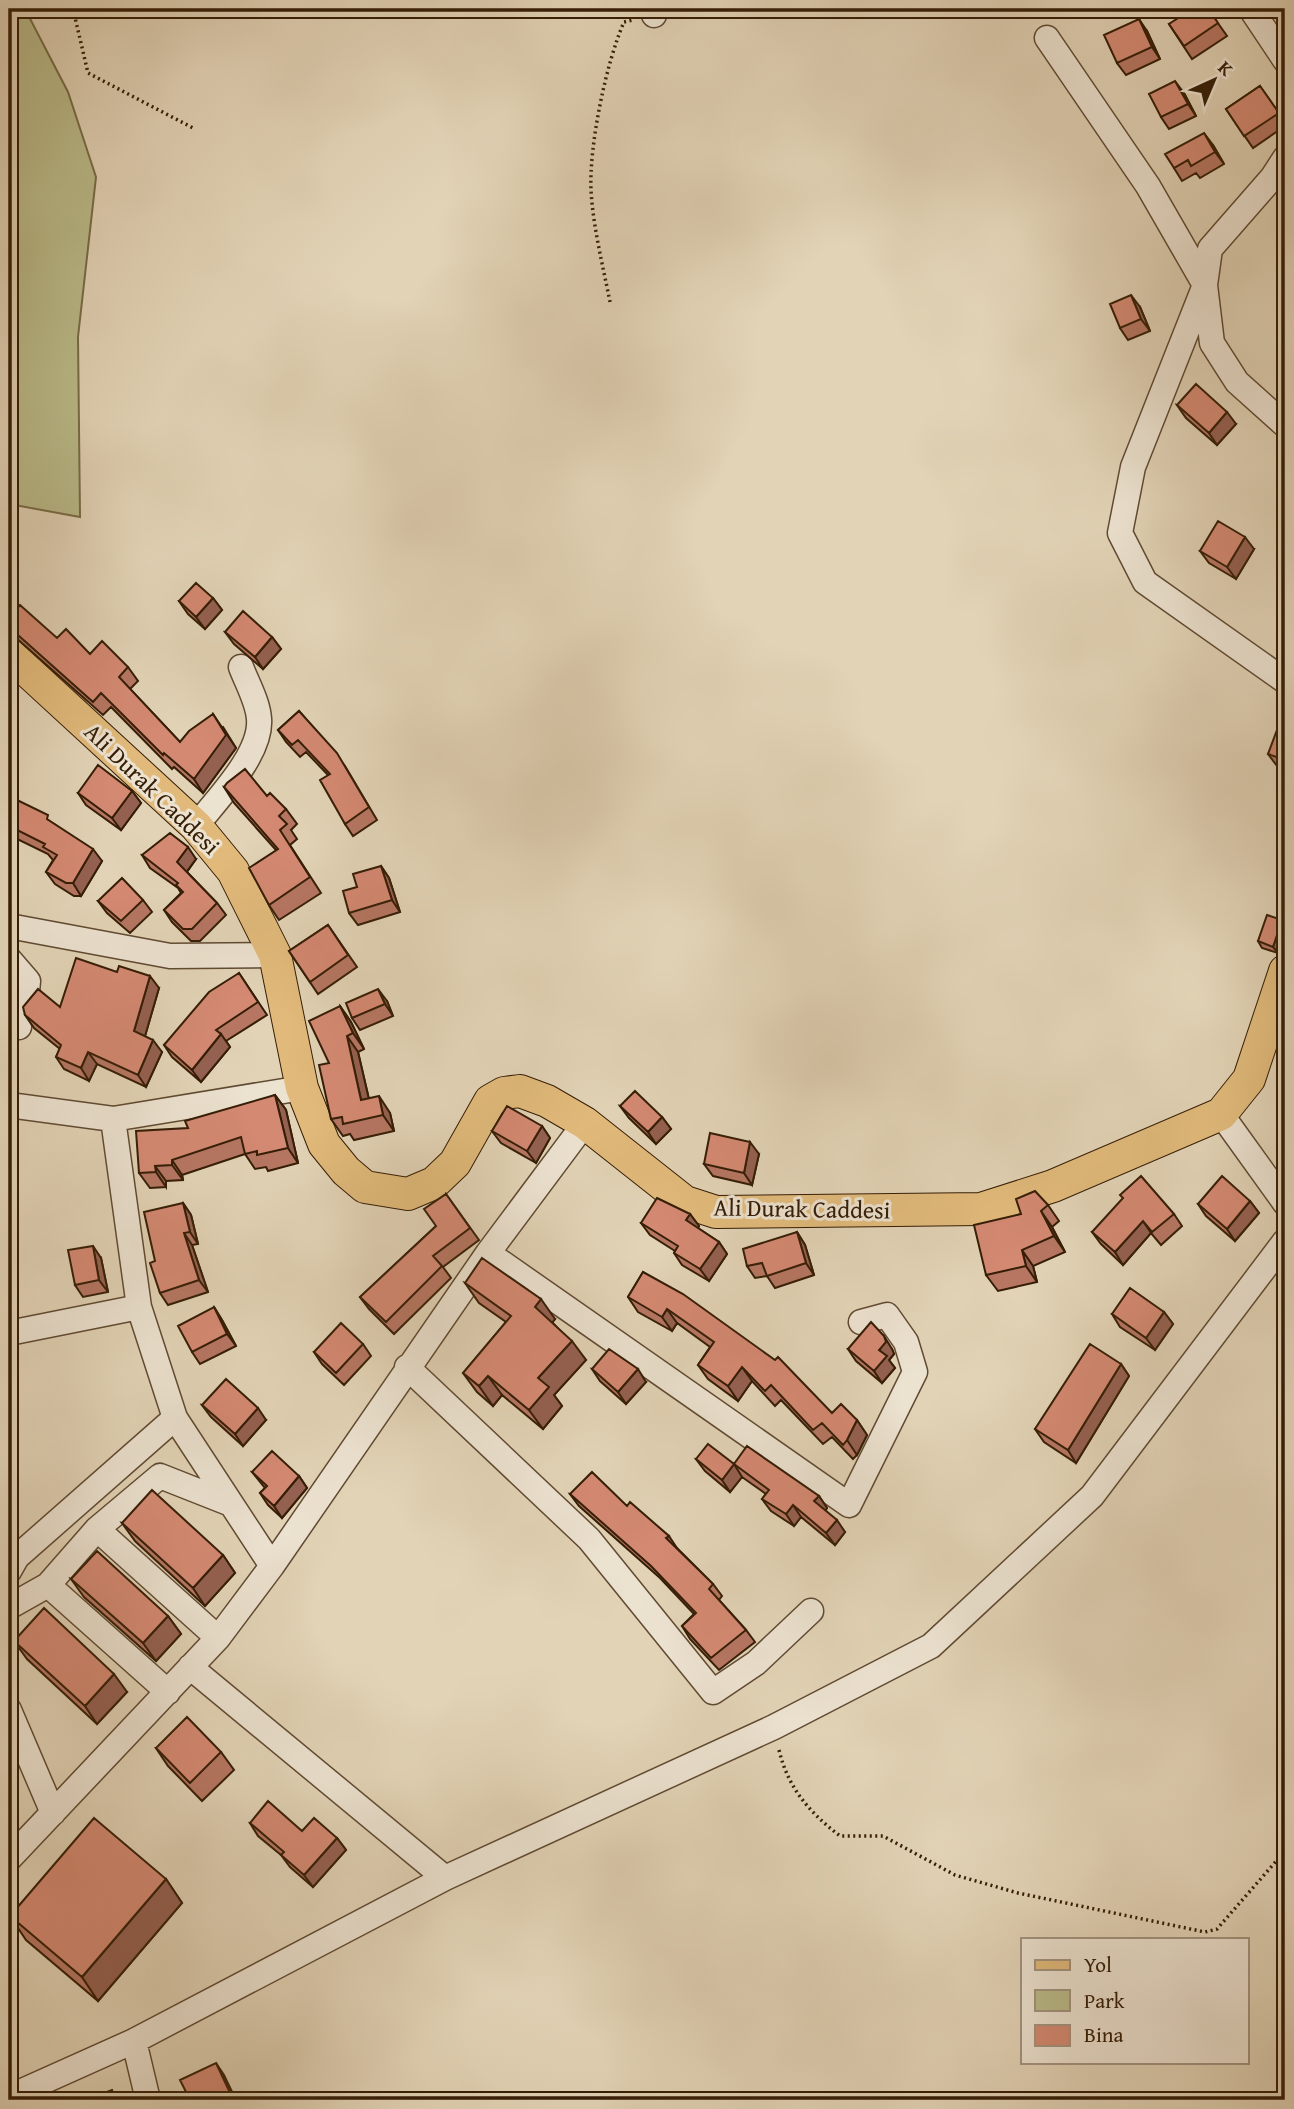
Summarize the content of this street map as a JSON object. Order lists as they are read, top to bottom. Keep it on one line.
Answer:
{"streets":{"main road":["Ali Durak Caddesi"]},"legend":["Yol","Park","Bina"],"north":"top right"}
